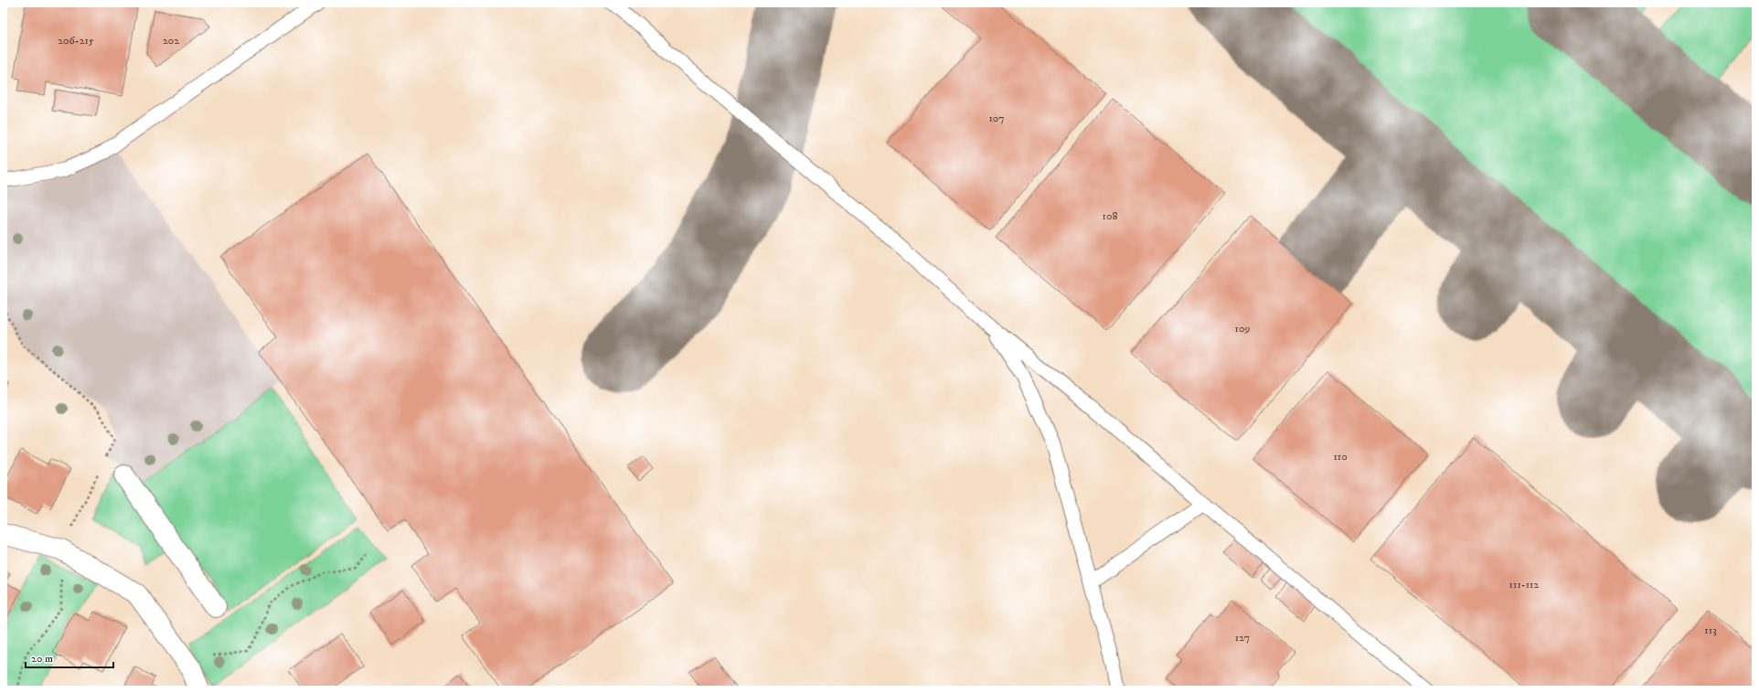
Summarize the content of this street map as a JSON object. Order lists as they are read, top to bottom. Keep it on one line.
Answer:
{"house_numbers":["206-215","202","107","108","109","110","111-112","113","127"],"scale_bar":"20 m"}
